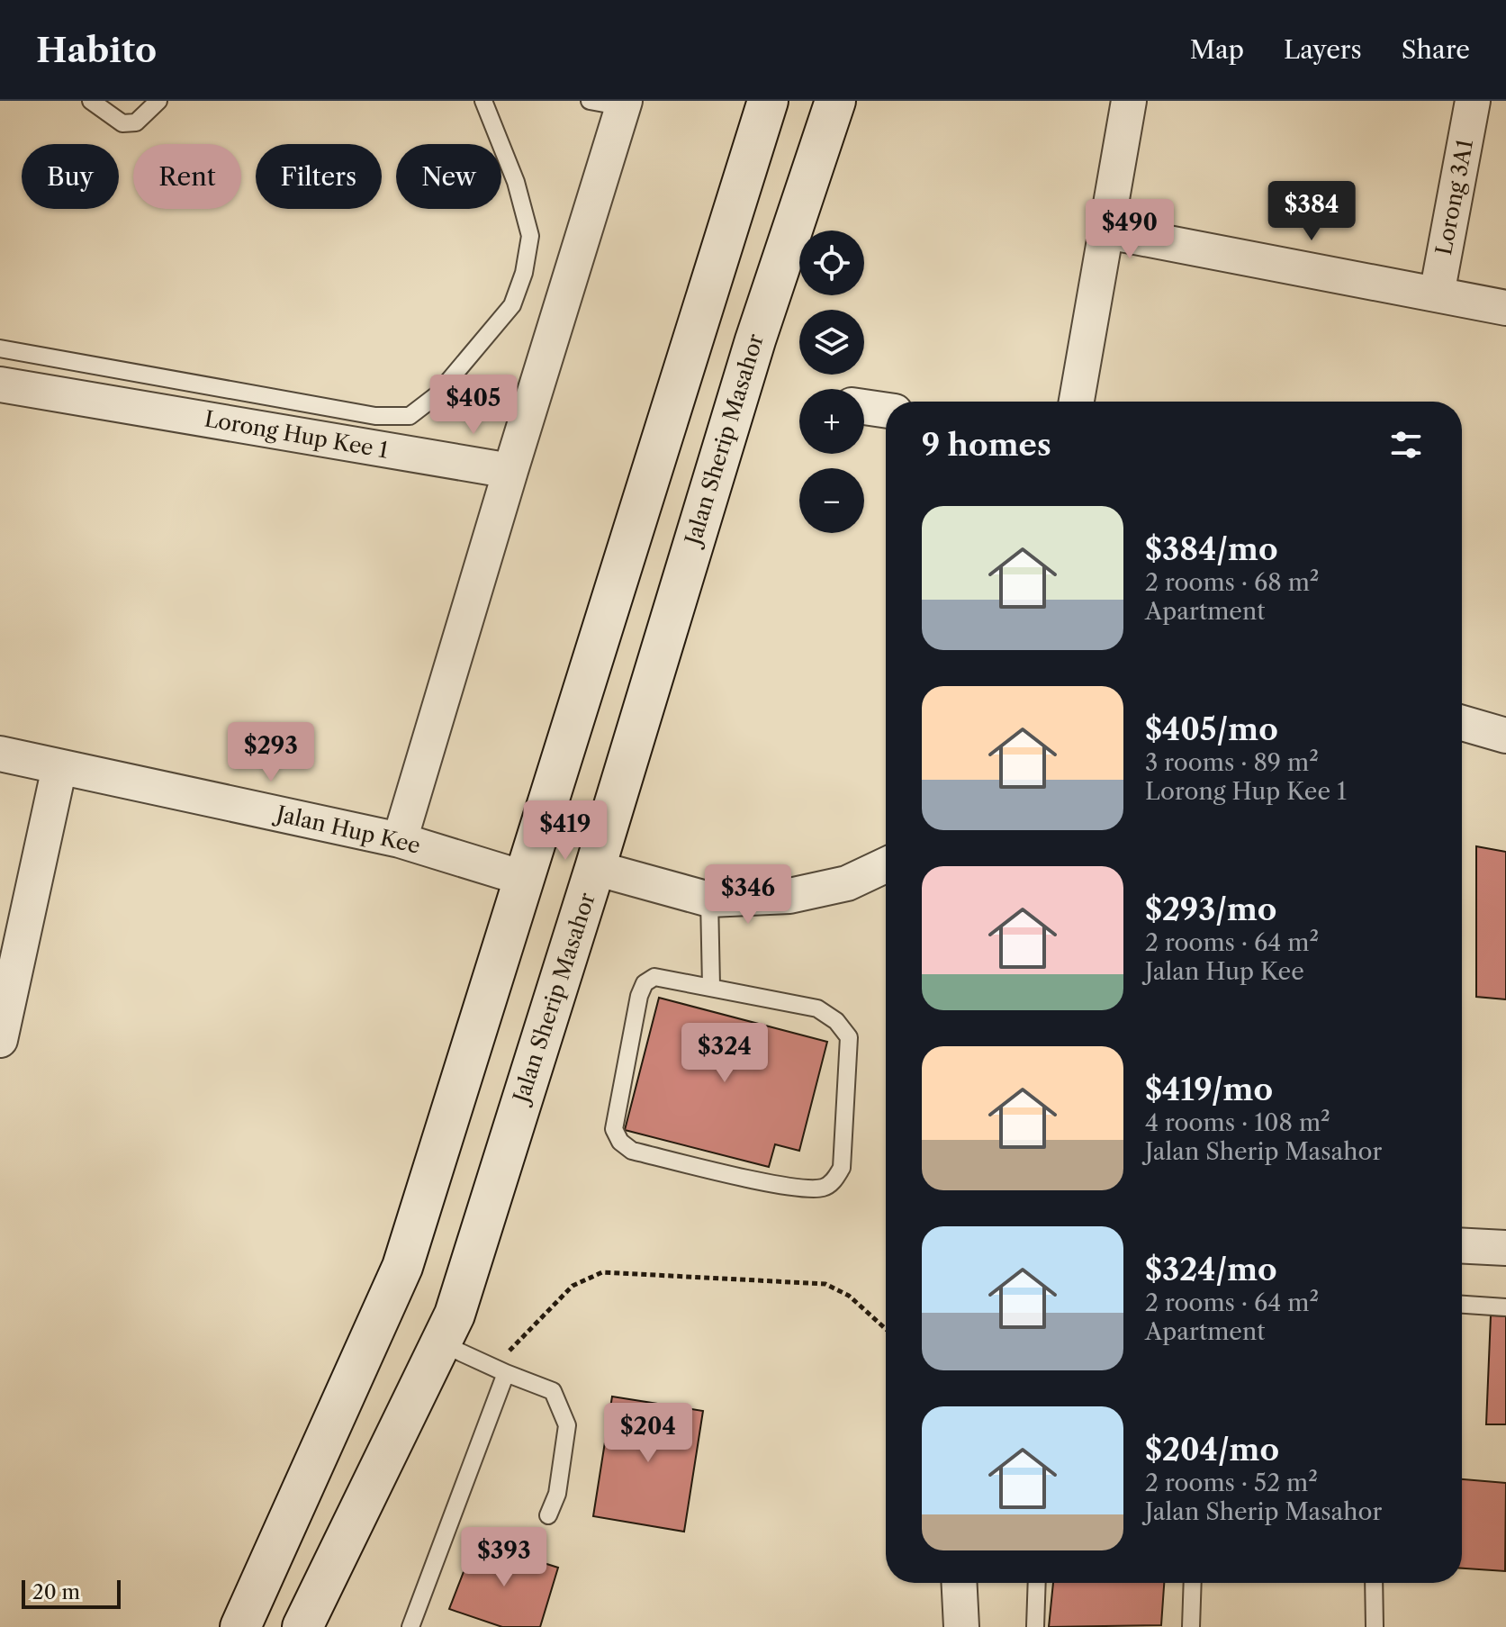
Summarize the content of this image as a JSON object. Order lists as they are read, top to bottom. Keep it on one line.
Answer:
{"streets":{"main road":["Jalan Sherip Masahor"],"street":["Lorong 3A1","Lorong Hup Kee 1","Jalan Hup Kee"]},"scale_bar":"20 m","page":{"header":"Habito","nav":["Map","Layers","Share"],"chip":["Buy","Rent","Filters","New"],"price":["$384","$490","$405","$293","$419","$346","$324","$204","$393"],"map_buttons":["+","−"],"heading":"9 homes","list":[{"name":"$384/mo","note":"2 rooms · 68 m² · Apartment"},{"name":"$405/mo","note":"3 rooms · 89 m² · Lorong Hup Kee 1"},{"name":"$293/mo","note":"2 rooms · 64 m² · Jalan Hup Kee"},{"name":"$419/mo","note":"4 rooms · 108 m² · Jalan Sherip Masahor"},{"name":"$324/mo","note":"2 rooms · 64 m² · Apartment"},{"name":"$204/mo","note":"2 rooms · 52 m² · Jalan Sherip Masahor"}],"scale":"20 m"}}
